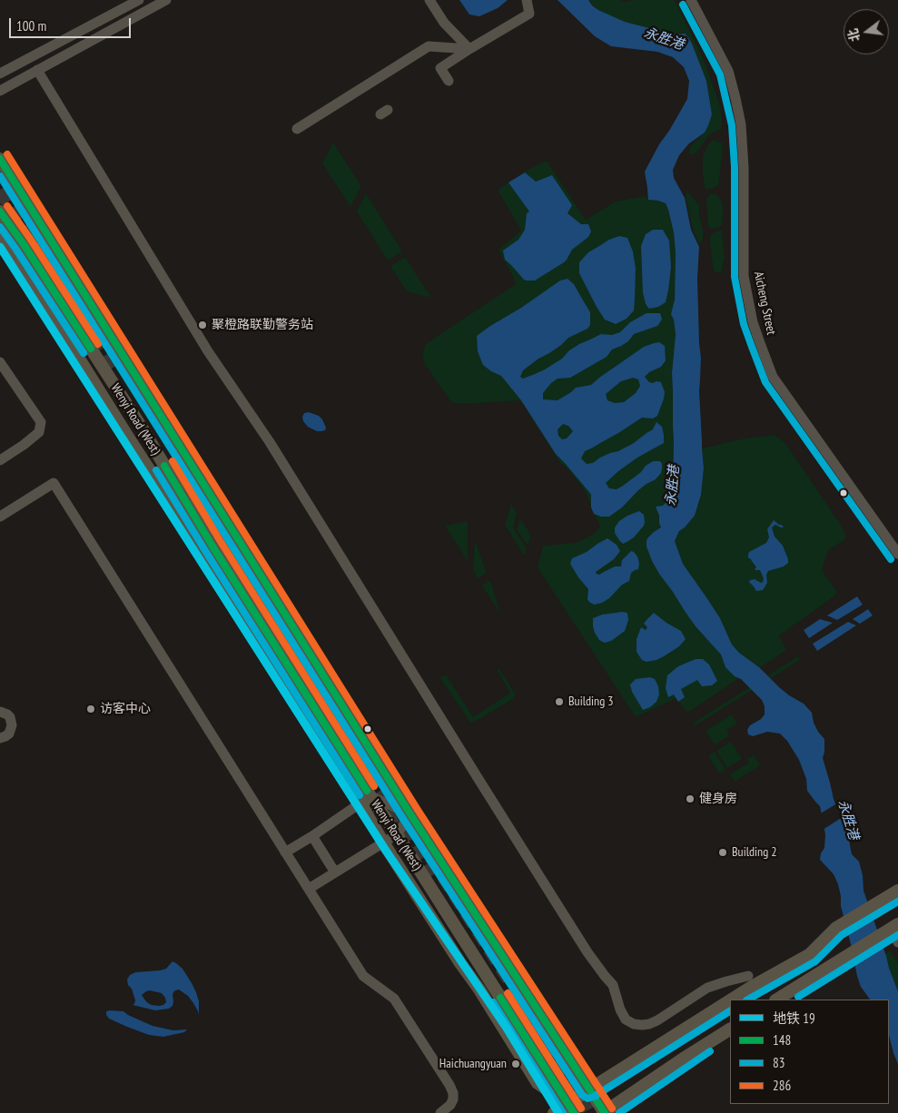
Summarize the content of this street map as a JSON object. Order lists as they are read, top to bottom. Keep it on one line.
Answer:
{"streets":{"main road":["Wenyi Road (West)"],"street":["Aicheng Street"]},"water":["永胜港"],"places":["聚橙路联勤警务站","Building 3","访客中心","健身房","Building 2","Haichuangyuan"],"lines":["transit line 83","transit line 286","transit line 148","metro line 19"],"legend":["地铁 19","148","83","286"],"scale_bar":"100 m","north":"left"}
